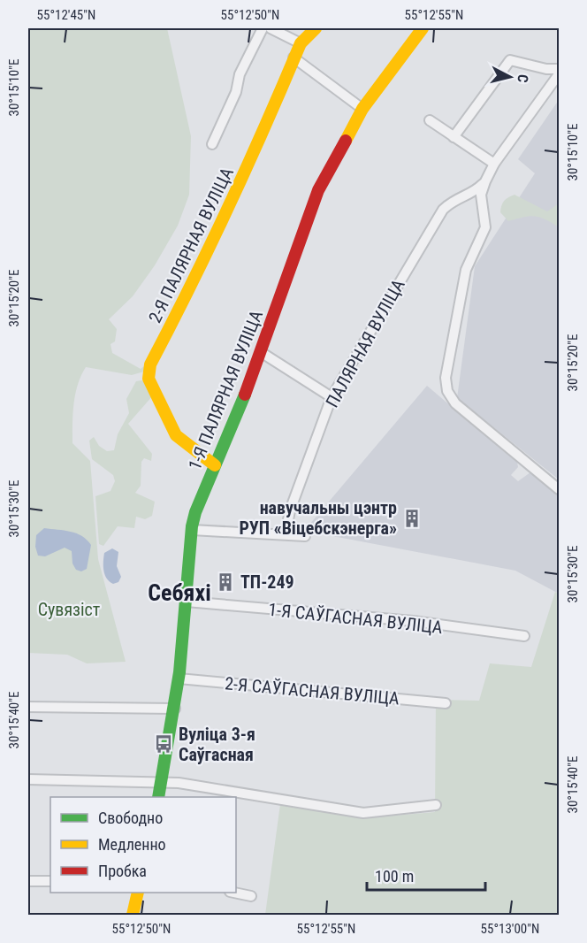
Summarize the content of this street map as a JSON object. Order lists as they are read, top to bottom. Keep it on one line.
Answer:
{"streets":{"street":["2-Я ПАЛЯРНАЯ ВУЛІЦА","ПАЛЯРНАЯ ВУЛІЦА","1-Я ПАЛЯРНАЯ ВУЛІЦА","1-Я САЎГАСНАЯ ВУЛІЦА","2-Я САЎГАСНАЯ ВУЛІЦА"]},"crossings":[["2-Я ПАЛЯРНАЯ ВУЛІЦА","1-Я ПАЛЯРНАЯ ВУЛІЦА"],["1-Я ПАЛЯРНАЯ ВУЛІЦА","1-Я САЎГАСНАЯ ВУЛІЦА"],["1-Я ПАЛЯРНАЯ ВУЛІЦА","2-Я САЎГАСНАЯ ВУЛІЦА"]],"districts":["Себяхі"],"parks":["Сувязіст"],"places":{"building":["навучальны цэнтр РУП «Віцебскэнерга»","ТП-249"],"bus stop":["Вуліца 3-я Саўгасная"]},"legend":["Свободно","Медленно","Пробка"],"scale_bar":"100 m","north":"right","coordinates":["55°12'45\"N","55°12'50\"N","55°12'55\"N","30°15'10\"E","30°15'20\"E","30°15'30\"E","30°15'40\"E","55°13'00\"N"]}
